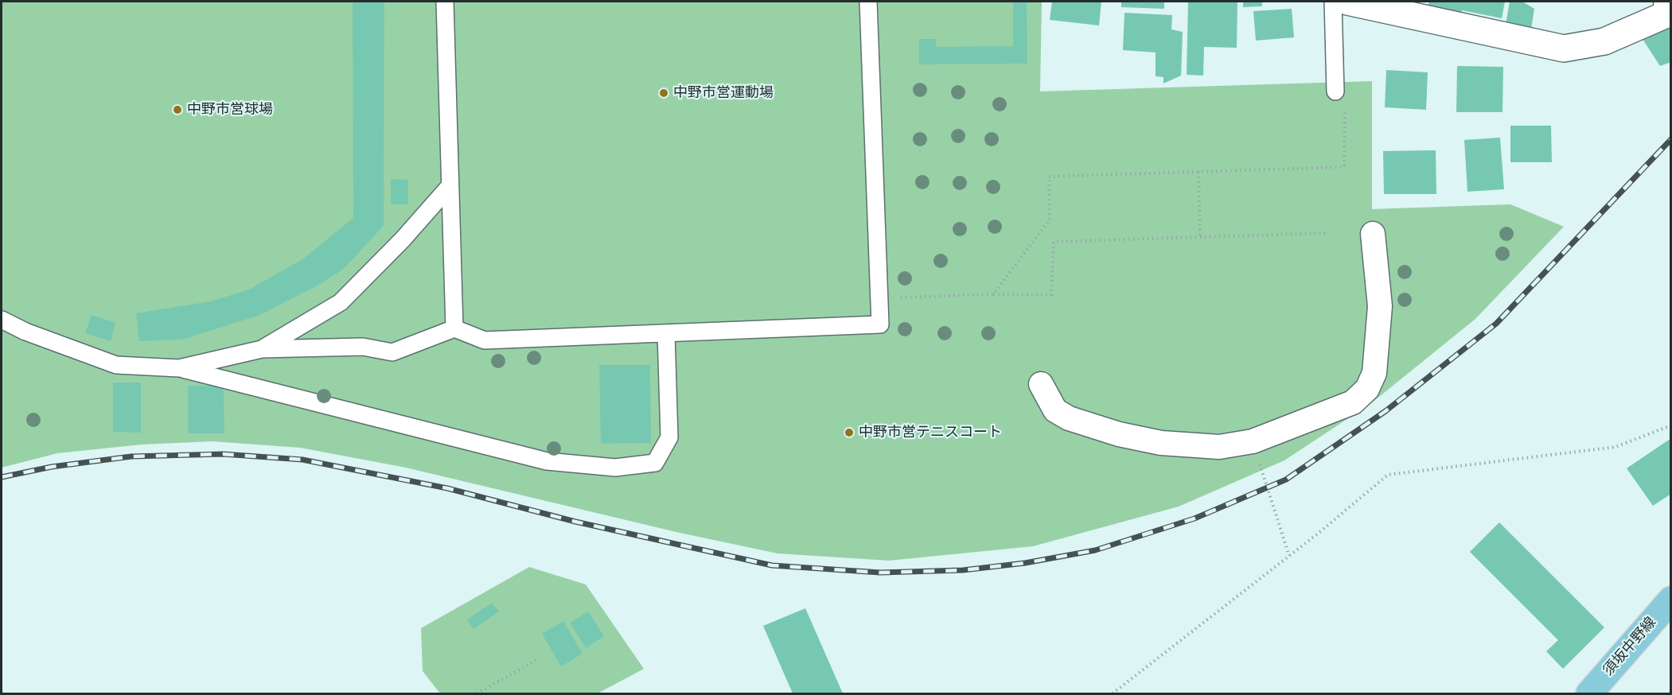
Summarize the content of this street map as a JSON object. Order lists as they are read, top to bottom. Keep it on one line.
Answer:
{"streets":{"main road":["須坂中野線"]},"places":["中野市営運動場","中野市営球場","中野市営テニスコート"]}
